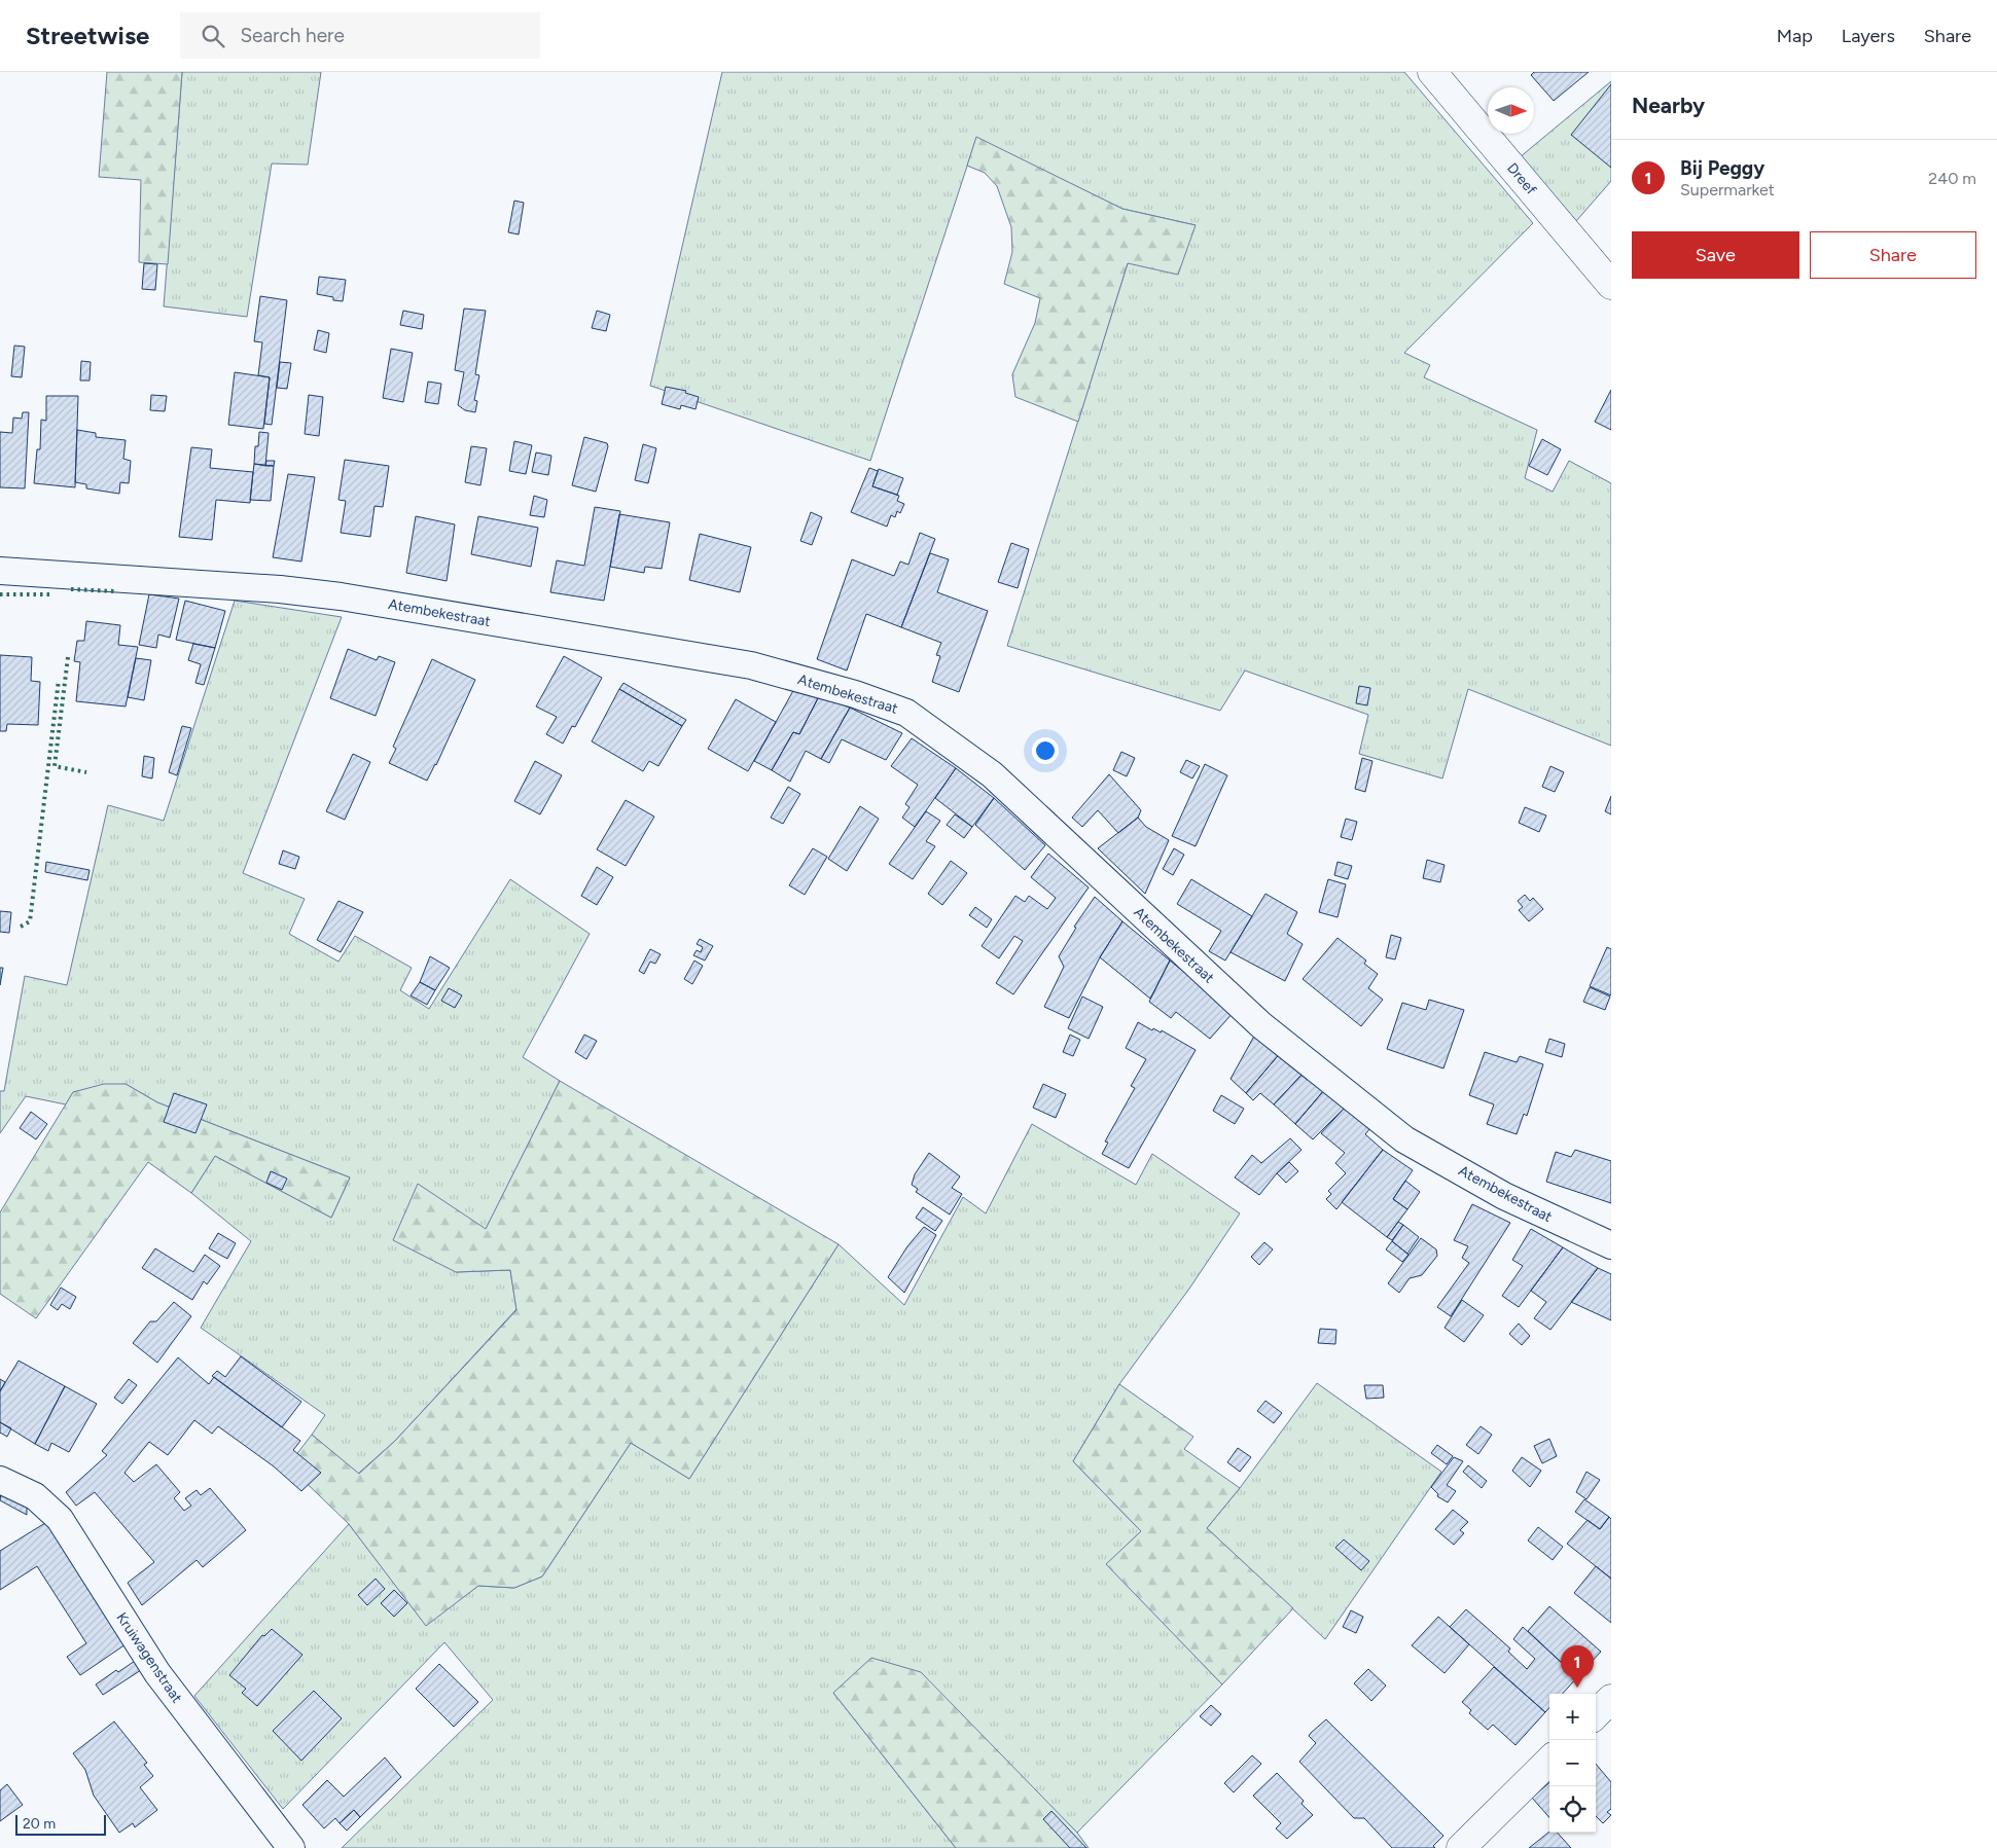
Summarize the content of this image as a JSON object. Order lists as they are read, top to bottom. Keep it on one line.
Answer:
{"streets":{"street":["Dreef","Atembekestraat","Kruiwagenstraat"]},"scale_bar":"20 m","north":"right","page":{"header":"Streetwise","search":"Search here","nav":["Map","Layers","Share"],"heading":"Nearby","list":[{"mark":"1","name":"Bij Peggy","note":"Supermarket","value":"240 m"}],"buttons":["Save","Share"],"pins":"1","map_buttons":["+","−"],"scale":"20 m"}}
